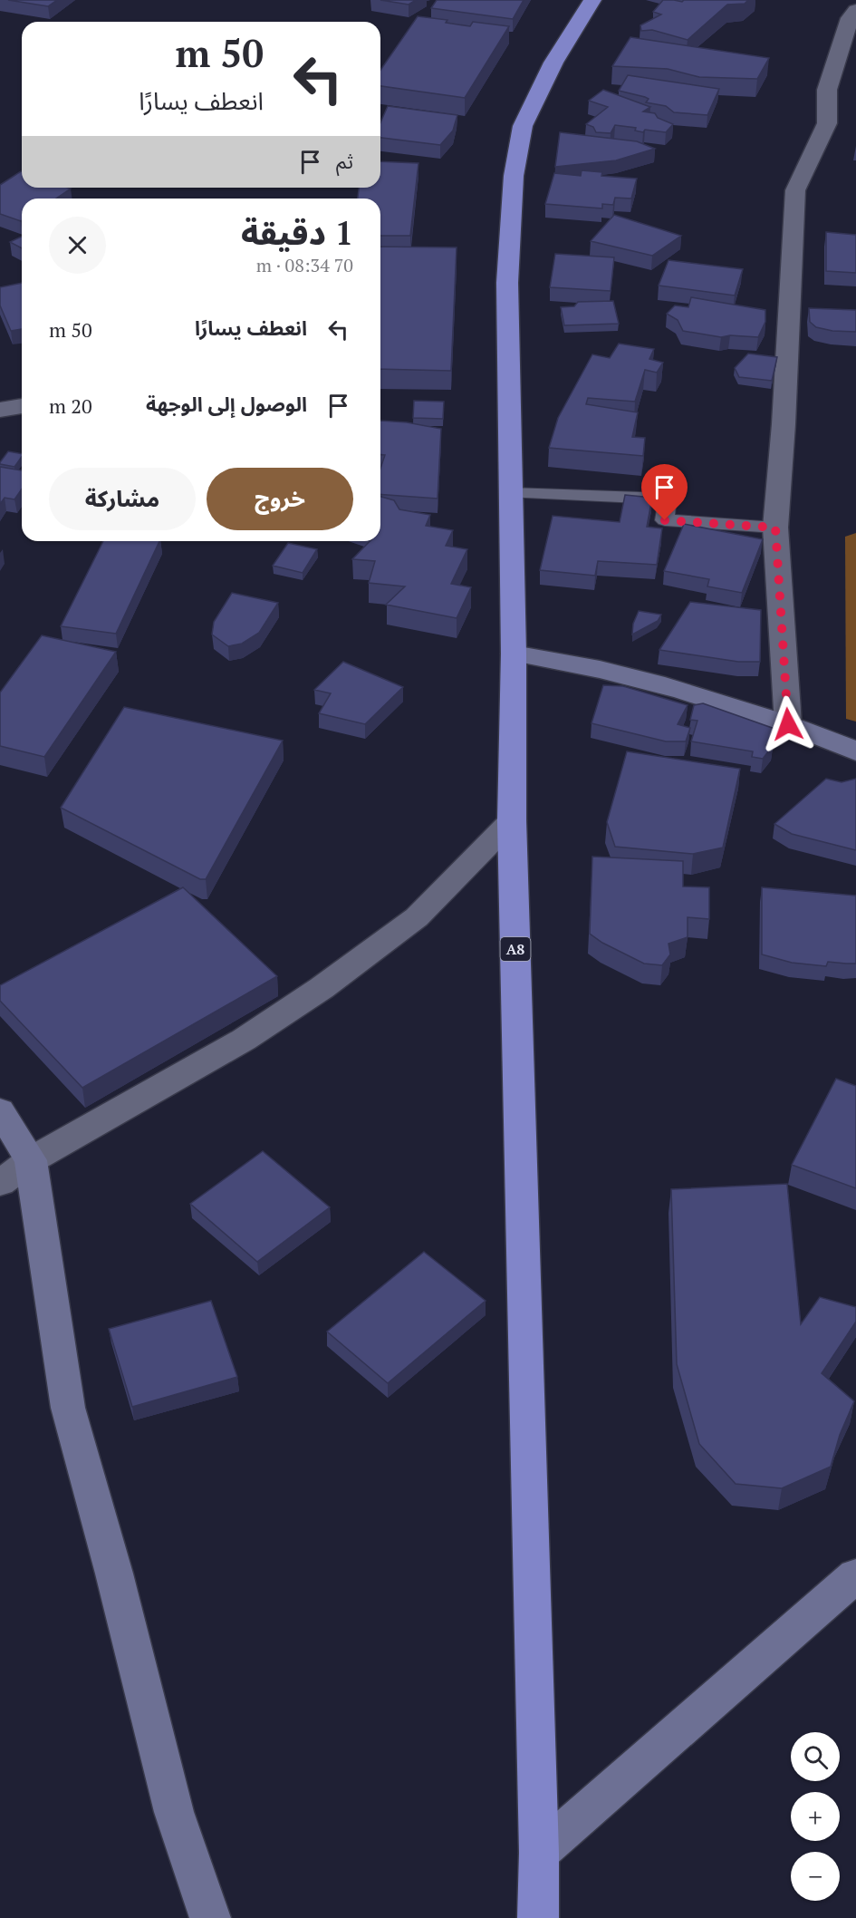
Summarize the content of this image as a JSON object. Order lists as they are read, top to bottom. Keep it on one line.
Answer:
{"streets":{"highway":["A8"]},"page":{"turn":["50 m","انعطف يسارًا"],"then":"ثم","heading":["1 دقيقة","70 m · 08:34"],"list":[{"name":"انعطف يسارًا","value":"50 m"},{"name":"الوصول إلى الوجهة","value":"20 m"}],"buttons":["خروج","مشاركة"],"map_buttons":["+","−"]}}
